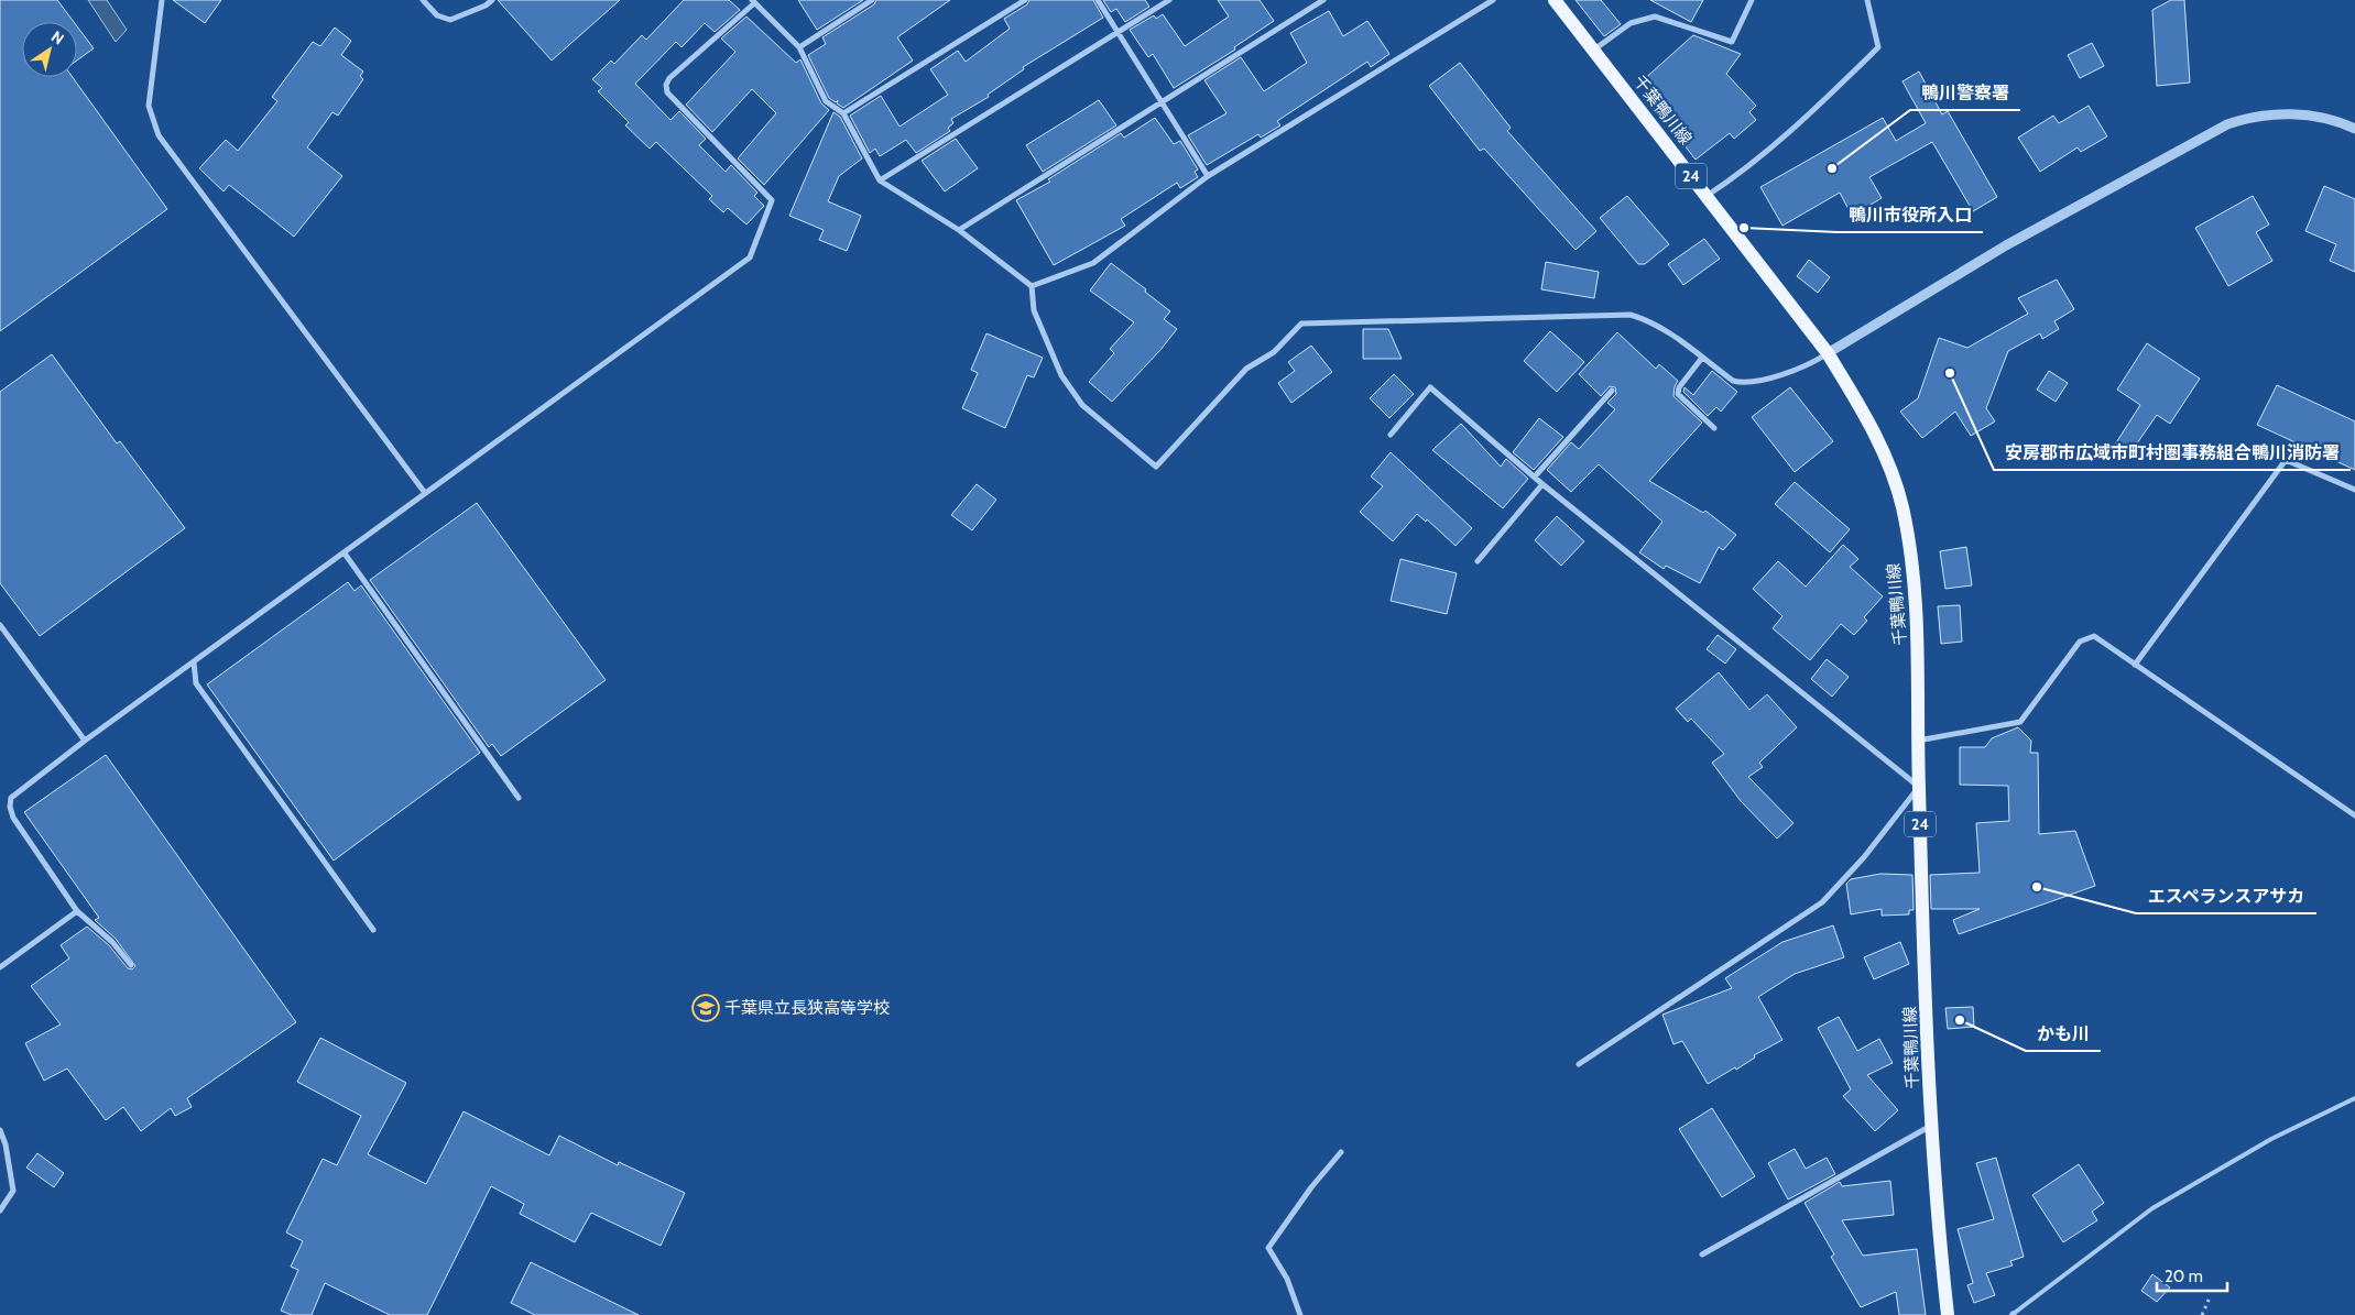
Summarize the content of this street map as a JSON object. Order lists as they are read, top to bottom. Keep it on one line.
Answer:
{"streets":{"main road":["千葉鴨川線","24"]},"places":{"other":["鴨川警察署","鴨川市役所入口","安房郡市広域市町村圏事務組合鴨川消防署","エスペランスアサカ","かも川"],"school or university":["千葉県立長狭高等学校"]},"scale_bar":"20 m","north":"top right"}
